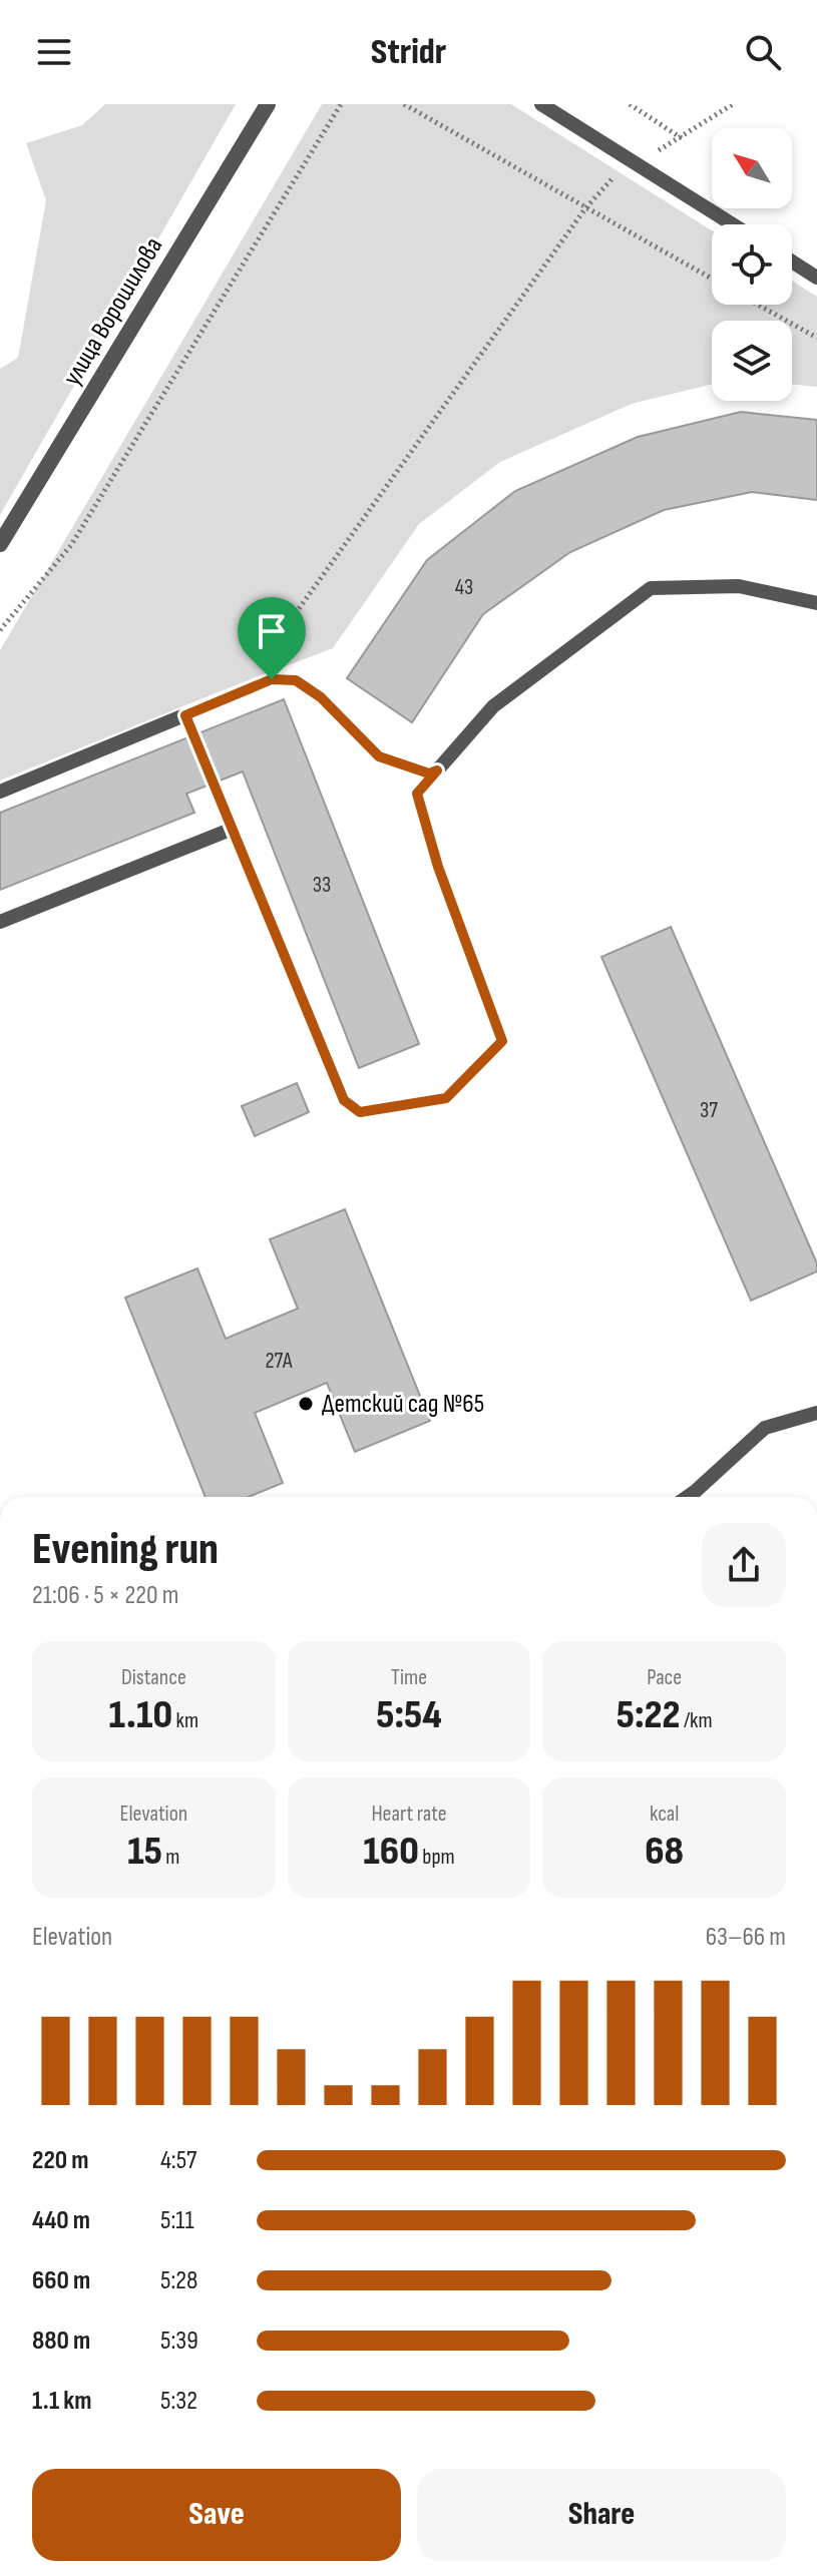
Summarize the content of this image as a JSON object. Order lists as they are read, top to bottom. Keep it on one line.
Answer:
{"streets":{"street":["улица Ворошилова"]},"places":["Детский сад №65"],"house_numbers":["43","33","37","27А"],"north":"top left","page":{"header":"Stridr","heading":["Evening run","21:06 · 5 × 220 m"],"stats":[["Distance","1.10 km"],["Time","5:54"],["Pace","5:22 /km"],["Elevation","15 m"],["Heart rate","160 bpm"],["kcal","68"]],"chart":["Elevation","63–66 m"],"list":[{"name":"220 m","note":"4:57"},{"name":"440 m","note":"5:11"},{"name":"660 m","note":"5:28"},{"name":"880 m","note":"5:39"},{"name":"1.1 km","note":"5:32"}],"buttons":["Save","Share"]}}
